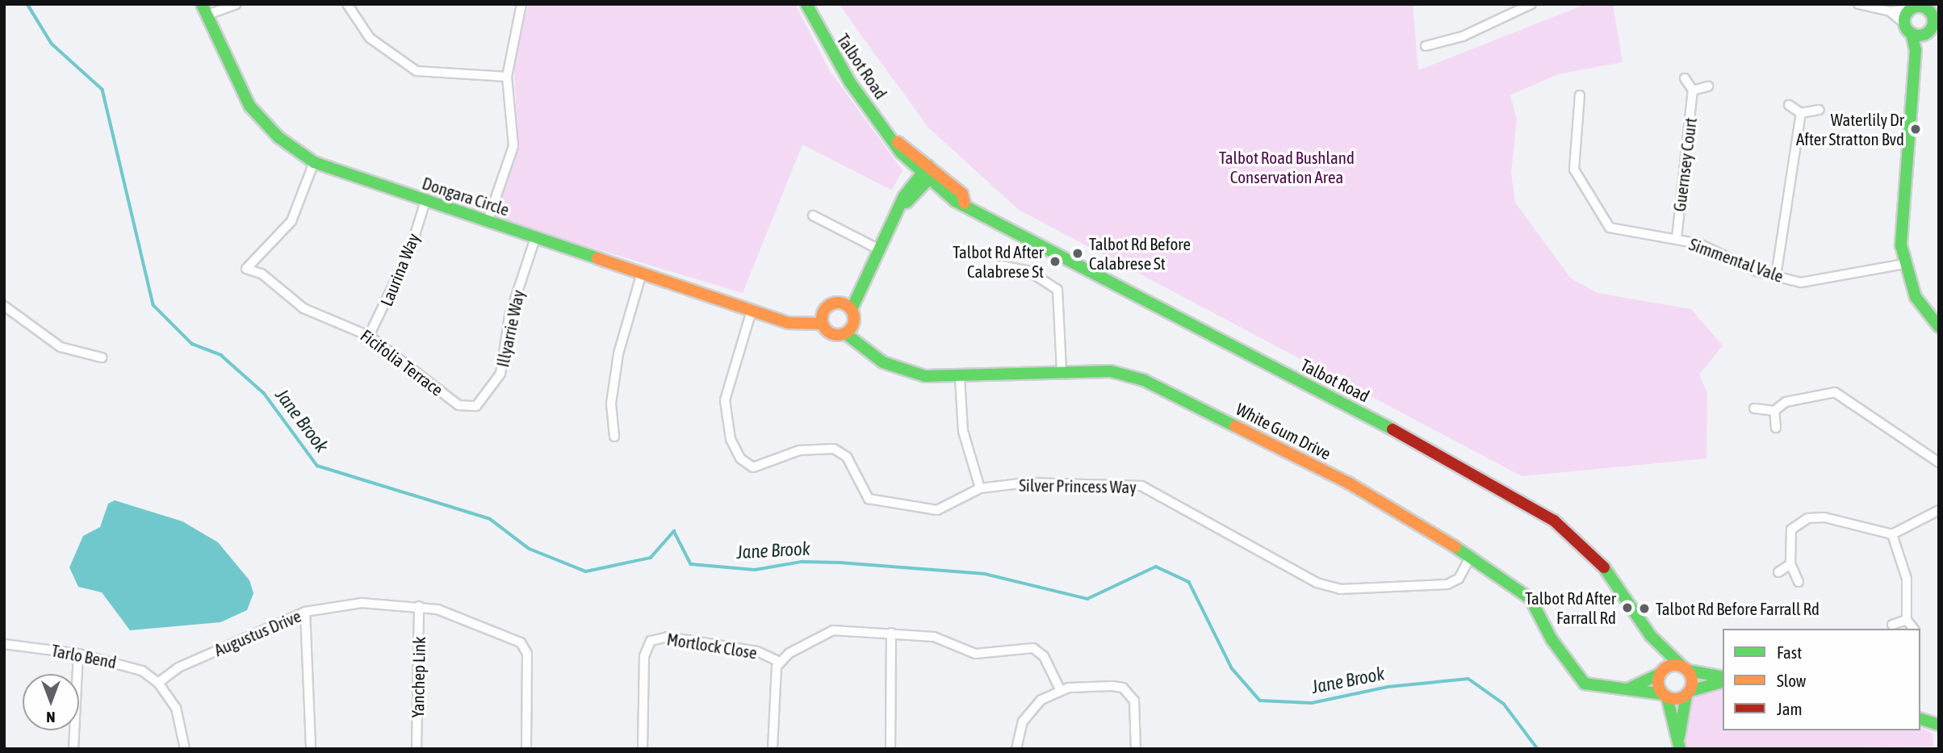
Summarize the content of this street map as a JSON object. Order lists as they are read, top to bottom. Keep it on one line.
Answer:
{"streets":{"street":["Talbot Road","Guernsey Court","Dongara Circle","Simmental Vale","Laurina Way","Illyarrie Way","Ficifolia Terrace","White Gum Drive","Silver Princess Way","Augustus Drive","Mortlock Close","Tarlo Bend","Yanchep Link"]},"crossings":[["Talbot Road","White Gum Drive"],["Guernsey Court","Simmental Vale"],["Dongara Circle","Laurina Way"],["Dongara Circle","Illyarrie Way"],["Dongara Circle","Ficifolia Terrace"],["Dongara Circle","White Gum Drive"],["Dongara Circle","Silver Princess Way"],["Laurina Way","Ficifolia Terrace"],["Illyarrie Way","Ficifolia Terrace"],["White Gum Drive","Silver Princess Way"],["Augustus Drive","Tarlo Bend"],["Augustus Drive","Yanchep Link"]],"water":["Jane Brook"],"parks":["Talbot Road Bushland Conservation Area"],"places":["Waterlily Dr After Stratton Bvd","Talbot Rd Before Calabrese St","Talbot Rd After Calabrese St","Talbot Rd After Farrall Rd","Talbot Rd Before Farrall Rd"],"legend":["Fast","Slow","Jam"],"north":"bottom"}
